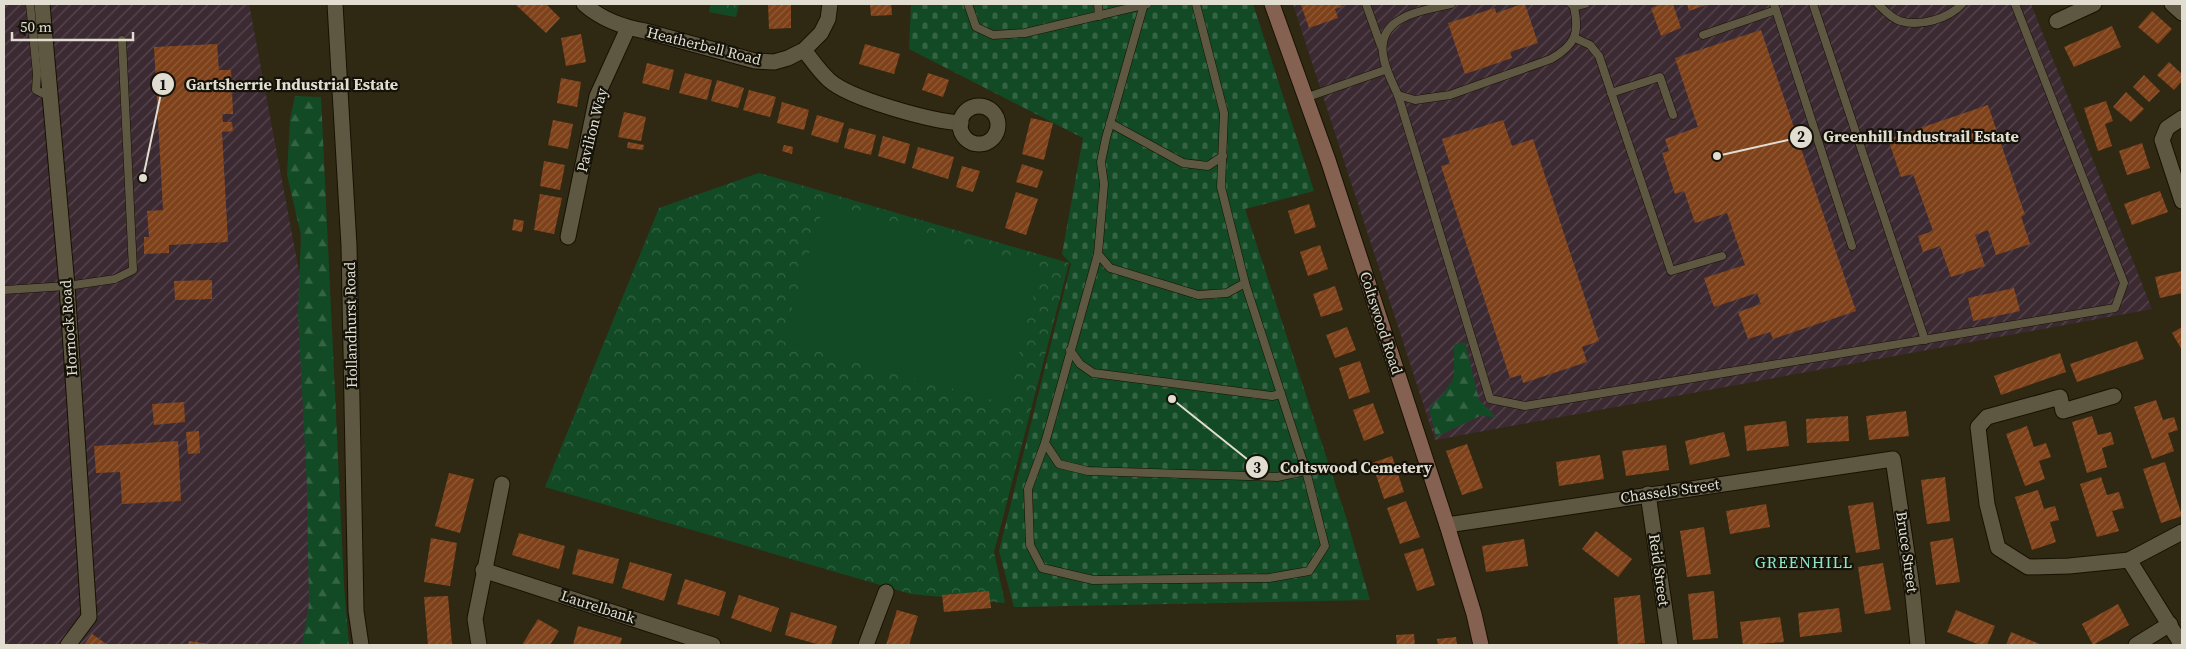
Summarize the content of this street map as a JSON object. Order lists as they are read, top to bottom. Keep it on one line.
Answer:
{"streets":{"main road":["Coltswood Road"],"street":["Heatherbell Road","Pavilion Way","Hollandhurst Road","Hornock Road","Chassels Street","Bruce Street","Reid Street","Laurelbank"]},"crossings":[["Heatherbell Road","Pavilion Way"],["Coltswood Road","Chassels Street"],["Chassels Street","Bruce Street"],["Chassels Street","Reid Street"]],"districts":["GREENHILL"],"places":["Greenhill Industrail Estate","Gartsherrie Industrial Estate","Coltswood Cemetery"],"scale_bar":"50 m"}
